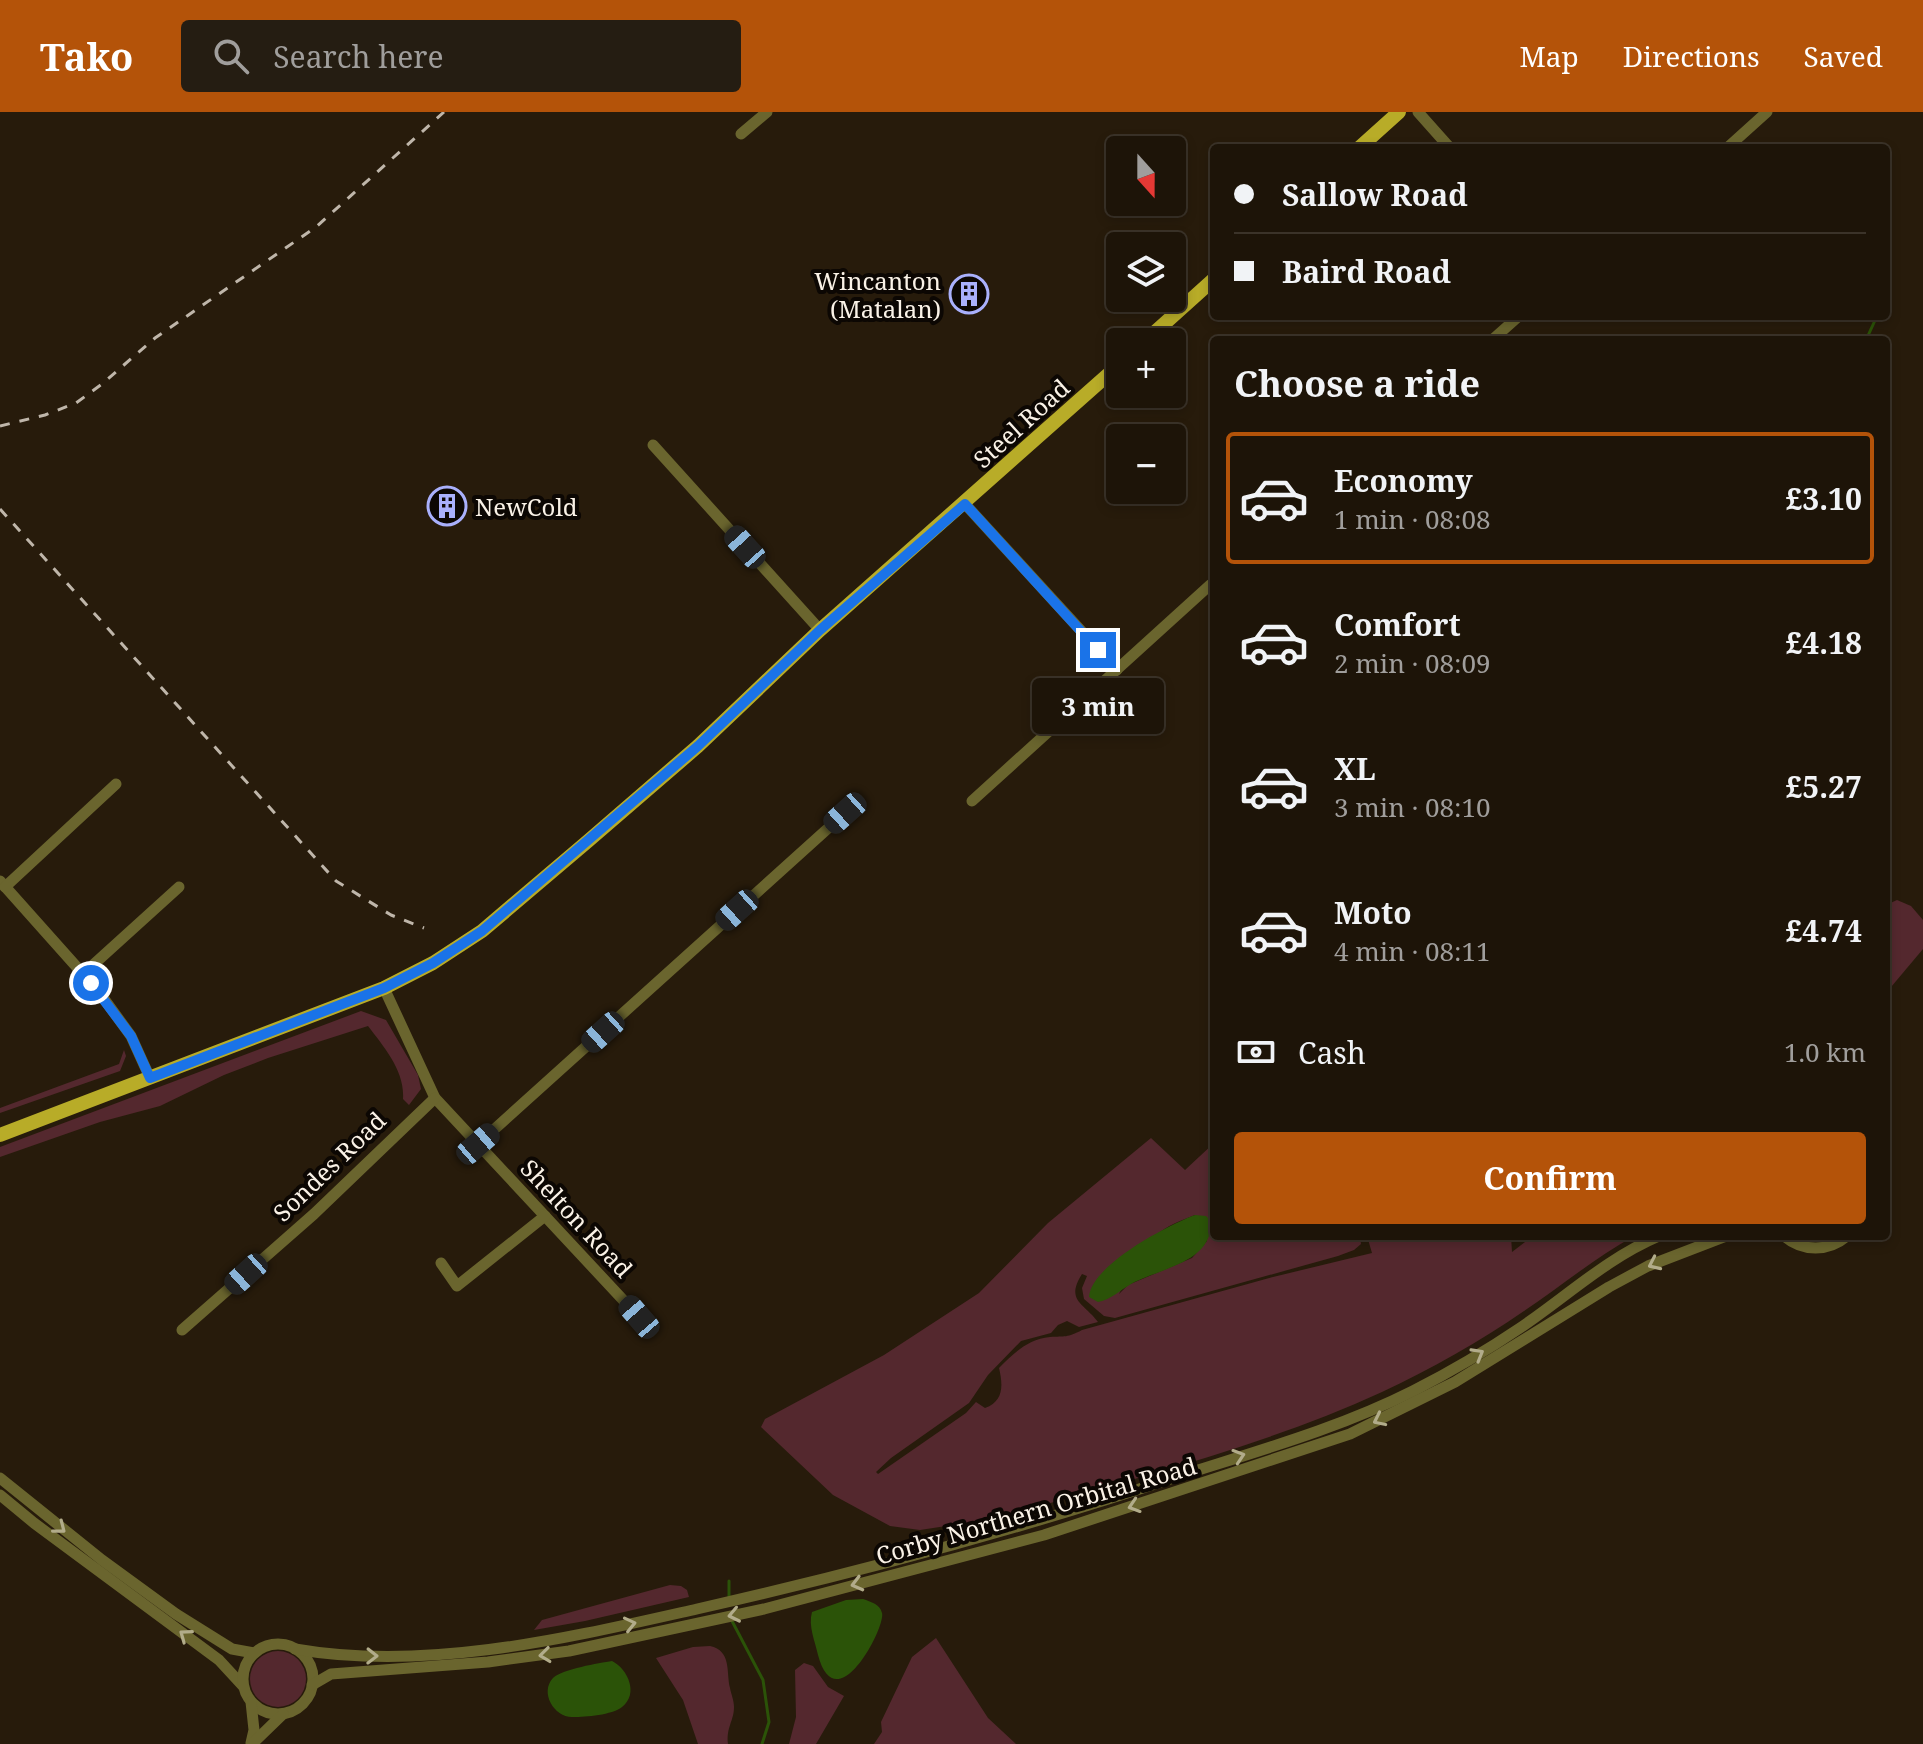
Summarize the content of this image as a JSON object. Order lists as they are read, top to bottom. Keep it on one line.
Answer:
{"streets":{"main road":["Steel Road"],"street":["Sondes Road","Shelton Road","Corby Northern Orbital Road"]},"crossings":[["Steel Road","Shelton Road"],["Sondes Road","Shelton Road"]],"places":{"building":["Wincanton (Matalan)","NewCold"]},"north":"bottom","page":{"header":"Tako","search":"Search here","nav":["Map","Directions","Saved"],"map_buttons":["+","−"],"banner":["Sallow Road","Baird Road"],"heading":"Choose a ride","list":[{"name":"Economy","note":"1 min · 08:08","value":"£3.10"},{"name":"Comfort","note":"2 min · 08:09","value":"£4.18"},{"name":"XL","note":"3 min · 08:10","value":"£5.27"},{"name":"Moto","note":"4 min · 08:11","value":"£4.74"}],"bubble":"3 min","pay":["Cash","1.0 km"],"buttons":"Confirm"}}
